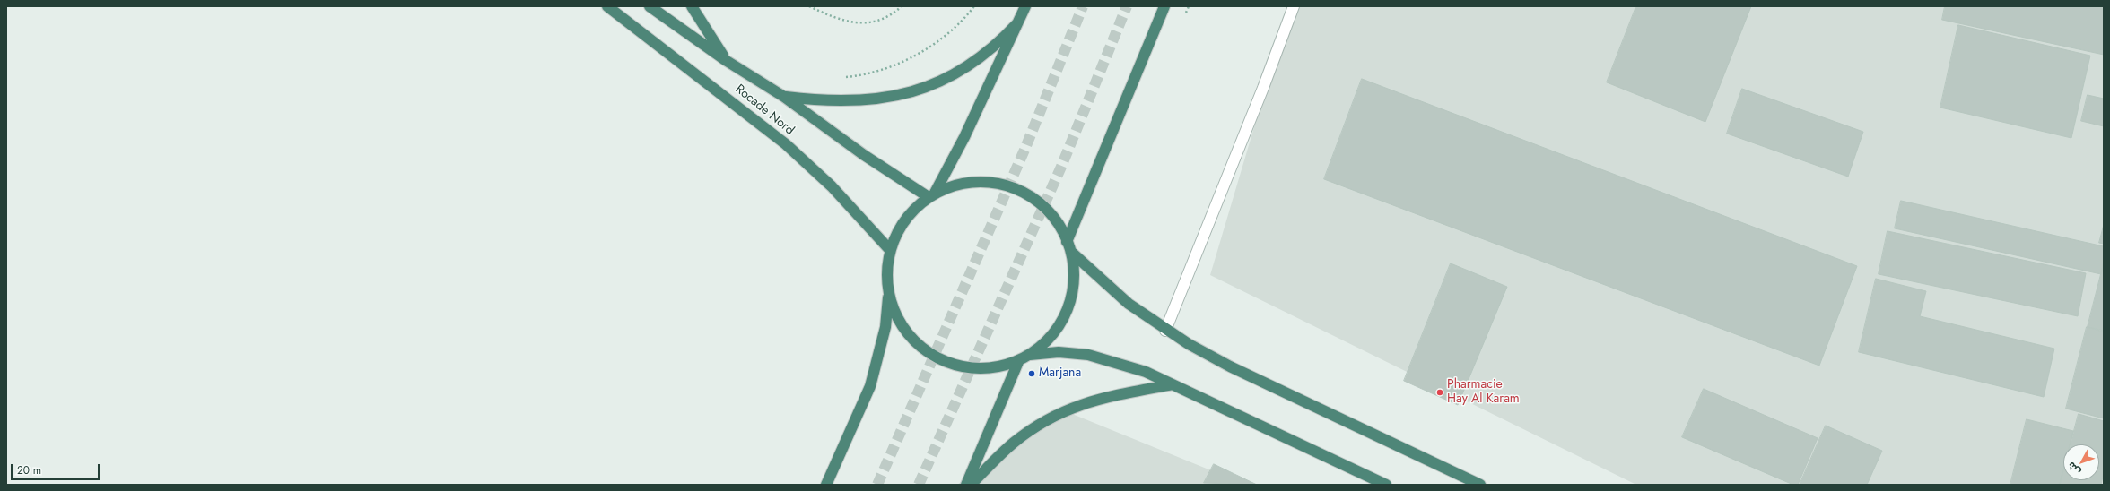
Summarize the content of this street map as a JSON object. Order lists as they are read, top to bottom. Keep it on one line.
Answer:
{"streets":{"highway":["Rocade Nord"]},"places":["Marjana","Pharmacie Hay Al Karam"],"scale_bar":"20 m","north":"bottom left"}
